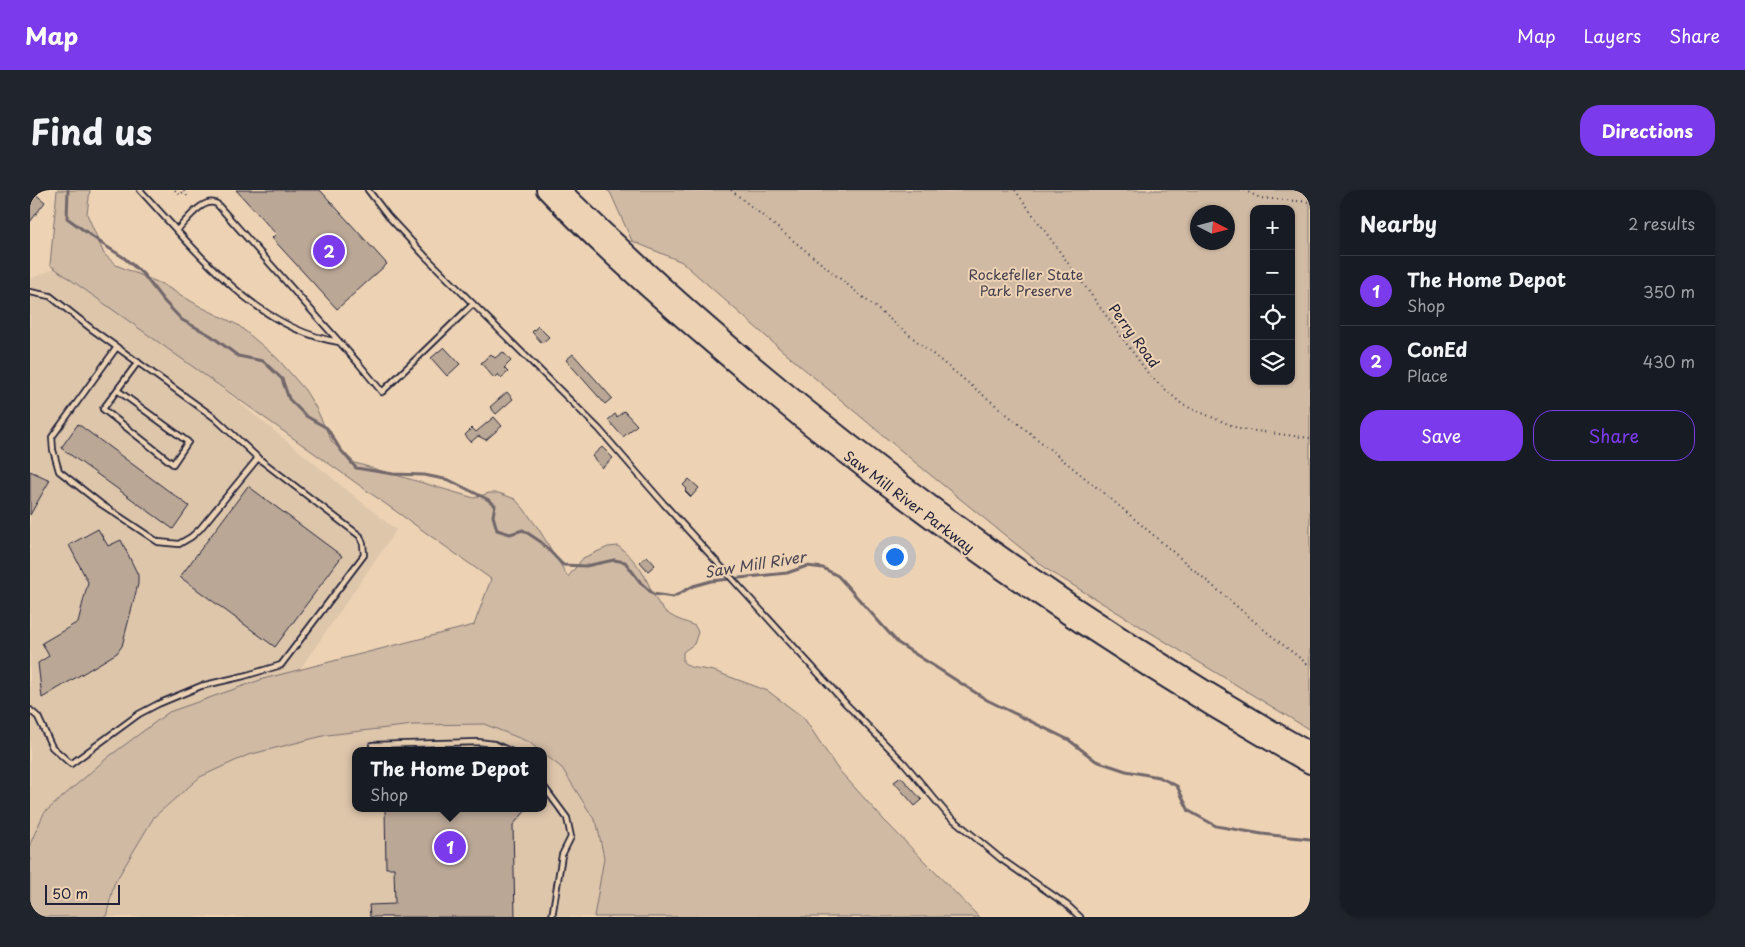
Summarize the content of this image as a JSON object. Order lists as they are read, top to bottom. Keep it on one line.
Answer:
{"streets":{"highway":["Saw Mill River Parkway"],"path":["Perry Road"]},"water":["Saw Mill River"],"parks":["Rockefeller State Park Preserve"],"scale_bar":"50 m","north":"right","page":{"header":"Map","nav":["Map","Layers","Share"],"title":"Find us","buttons":["Directions",["Save","Share"]],"heading":["Nearby","2 results"],"map_buttons":["+","−"],"pins":["2","1"],"list":[{"mark":"1","name":"The Home Depot","note":"Shop","value":"350 m"},{"mark":"2","name":"ConEd","note":"Place","value":"430 m"}],"popup":["The Home Depot","Shop"],"scale":"50 m"}}
